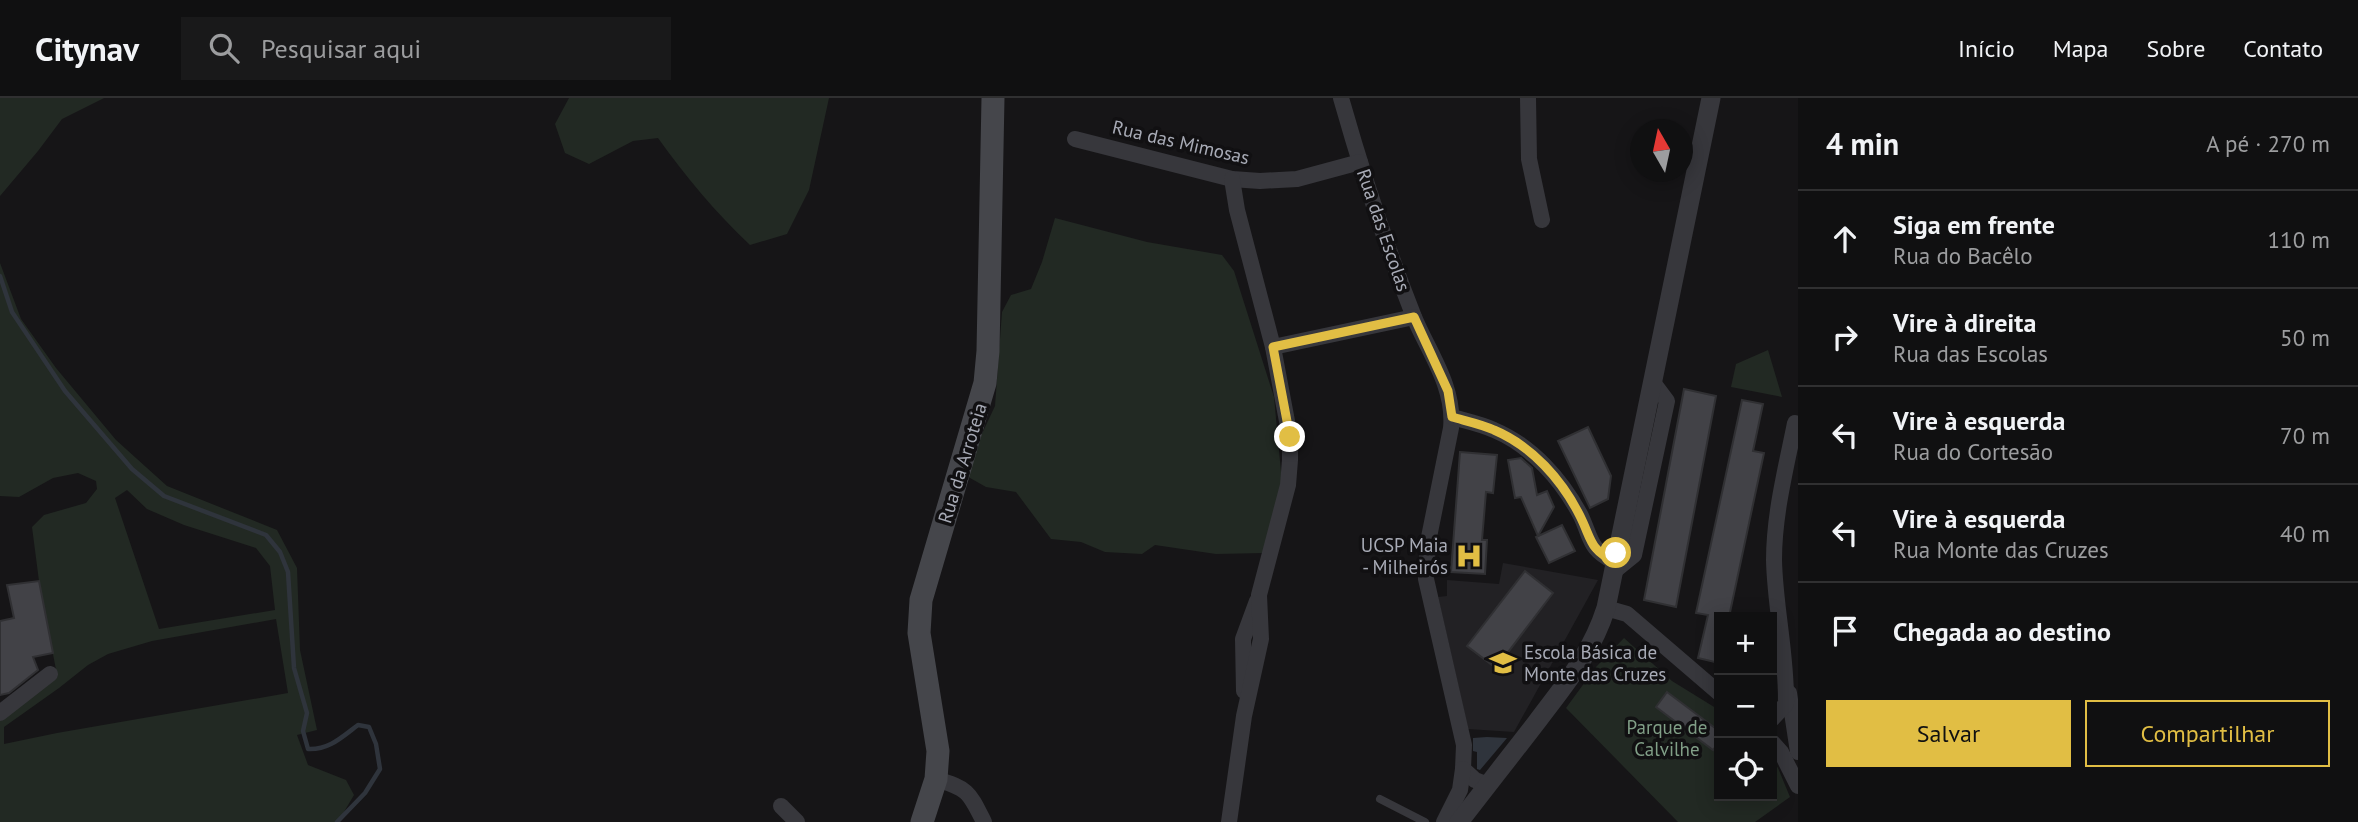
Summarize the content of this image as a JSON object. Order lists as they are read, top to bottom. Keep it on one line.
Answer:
{"streets":{"main road":["Rua da Arroteia"],"street":["Rua das Mimosas","Rua das Escolas"]},"crossings":[["Rua das Mimosas","Rua das Escolas"]],"parks":["Parque de Calvilhe"],"places":{"hospital":["UCSP Maia - Milheirós"],"school or university":["Escola Básica de Monte das Cruzes"]},"north":"top","page":{"header":"Citynav","search":"Pesquisar aqui","nav":["Início","Mapa","Sobre","Contato"],"heading":["4 min","A pé · 270 m"],"list":[["Siga em frente","Rua do Bacêlo","110 m"],["Vire à direita","Rua das Escolas","50 m"],["Vire à esquerda","Rua do Cortesão","70 m"],["Vire à esquerda","Rua Monte das Cruzes","40 m"],"Chegada ao destino"],"map_buttons":["+","−"],"buttons":["Salvar","Compartilhar"]}}
